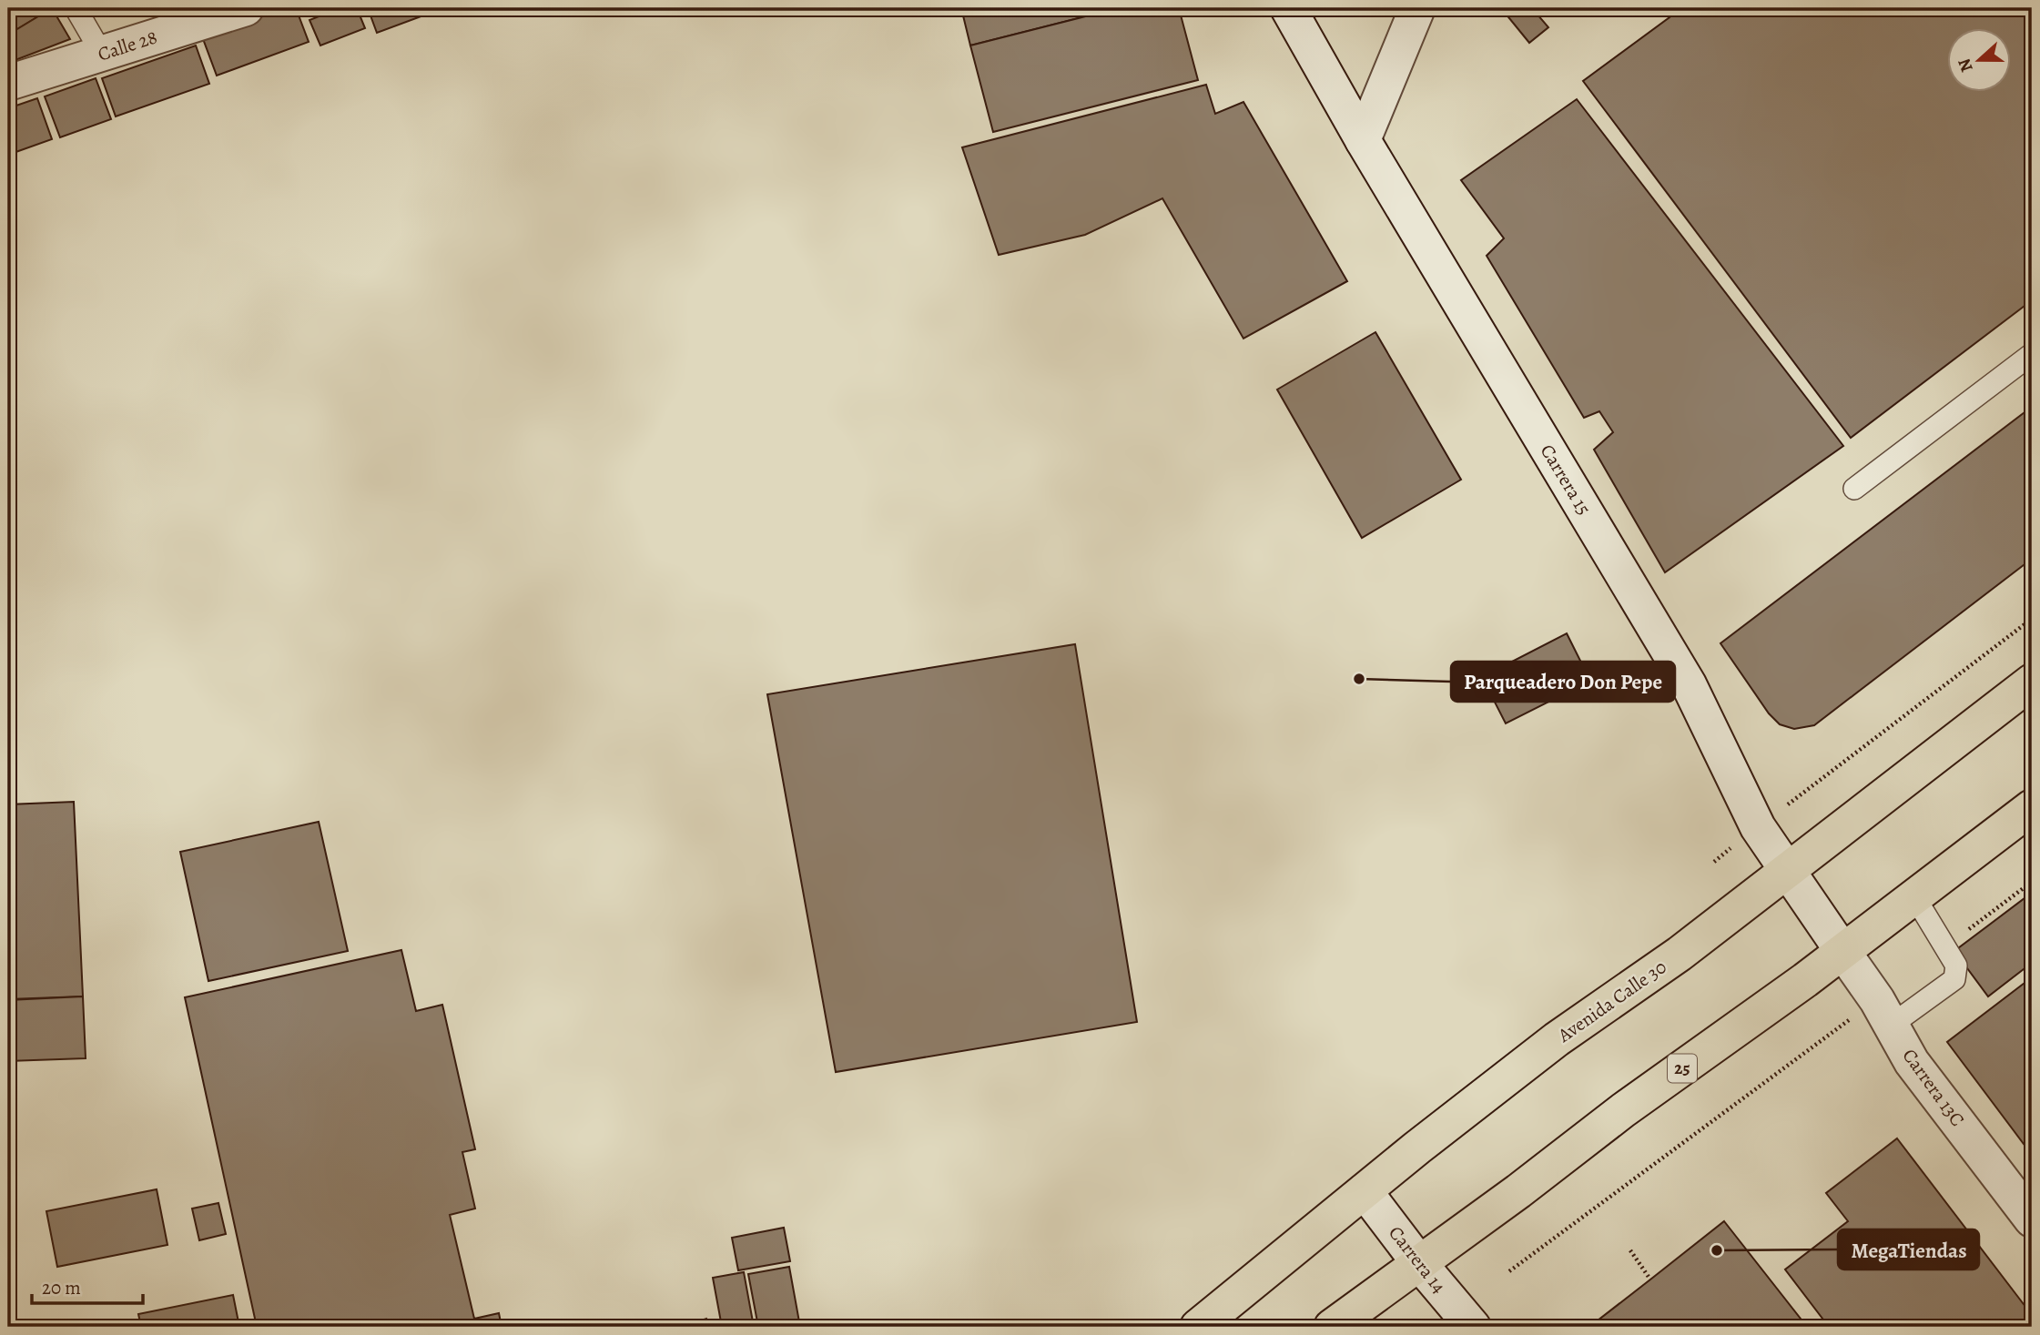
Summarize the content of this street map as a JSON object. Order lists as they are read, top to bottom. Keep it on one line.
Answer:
{"streets":{"highway":["Avenida Calle 30","25"],"street":["Calle 28","Carrera 15","Carrera 13C","Carrera 14"]},"crossings":[["Carrera 15","Avenida Calle 30"],["Carrera 15","25"],["Carrera 15","Carrera 13C"],["Avenida Calle 30","Carrera 14"],["25","Carrera 13C"],["25","Carrera 14"]],"places":["Parqueadero Don Pepe","MegaTiendas"],"scale_bar":"20 m","north":"left"}
